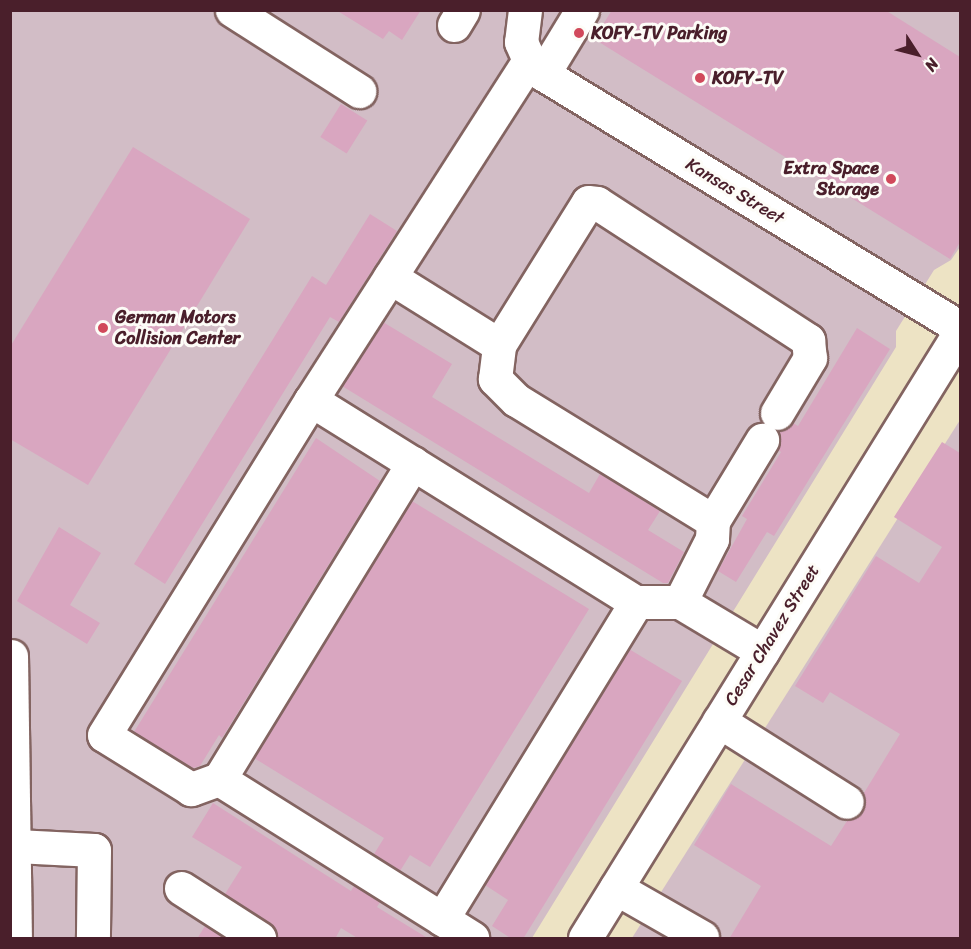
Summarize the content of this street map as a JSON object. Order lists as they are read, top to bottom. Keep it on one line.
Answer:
{"streets":{"main road":["Kansas Street","Cesar Chavez Street"]},"crossings":[["Kansas Street","Cesar Chavez Street"]],"places":["KOFY-TV Parking","KOFY-TV","Extra Space Storage","German Motors Collision Center"],"north":"bottom right"}
